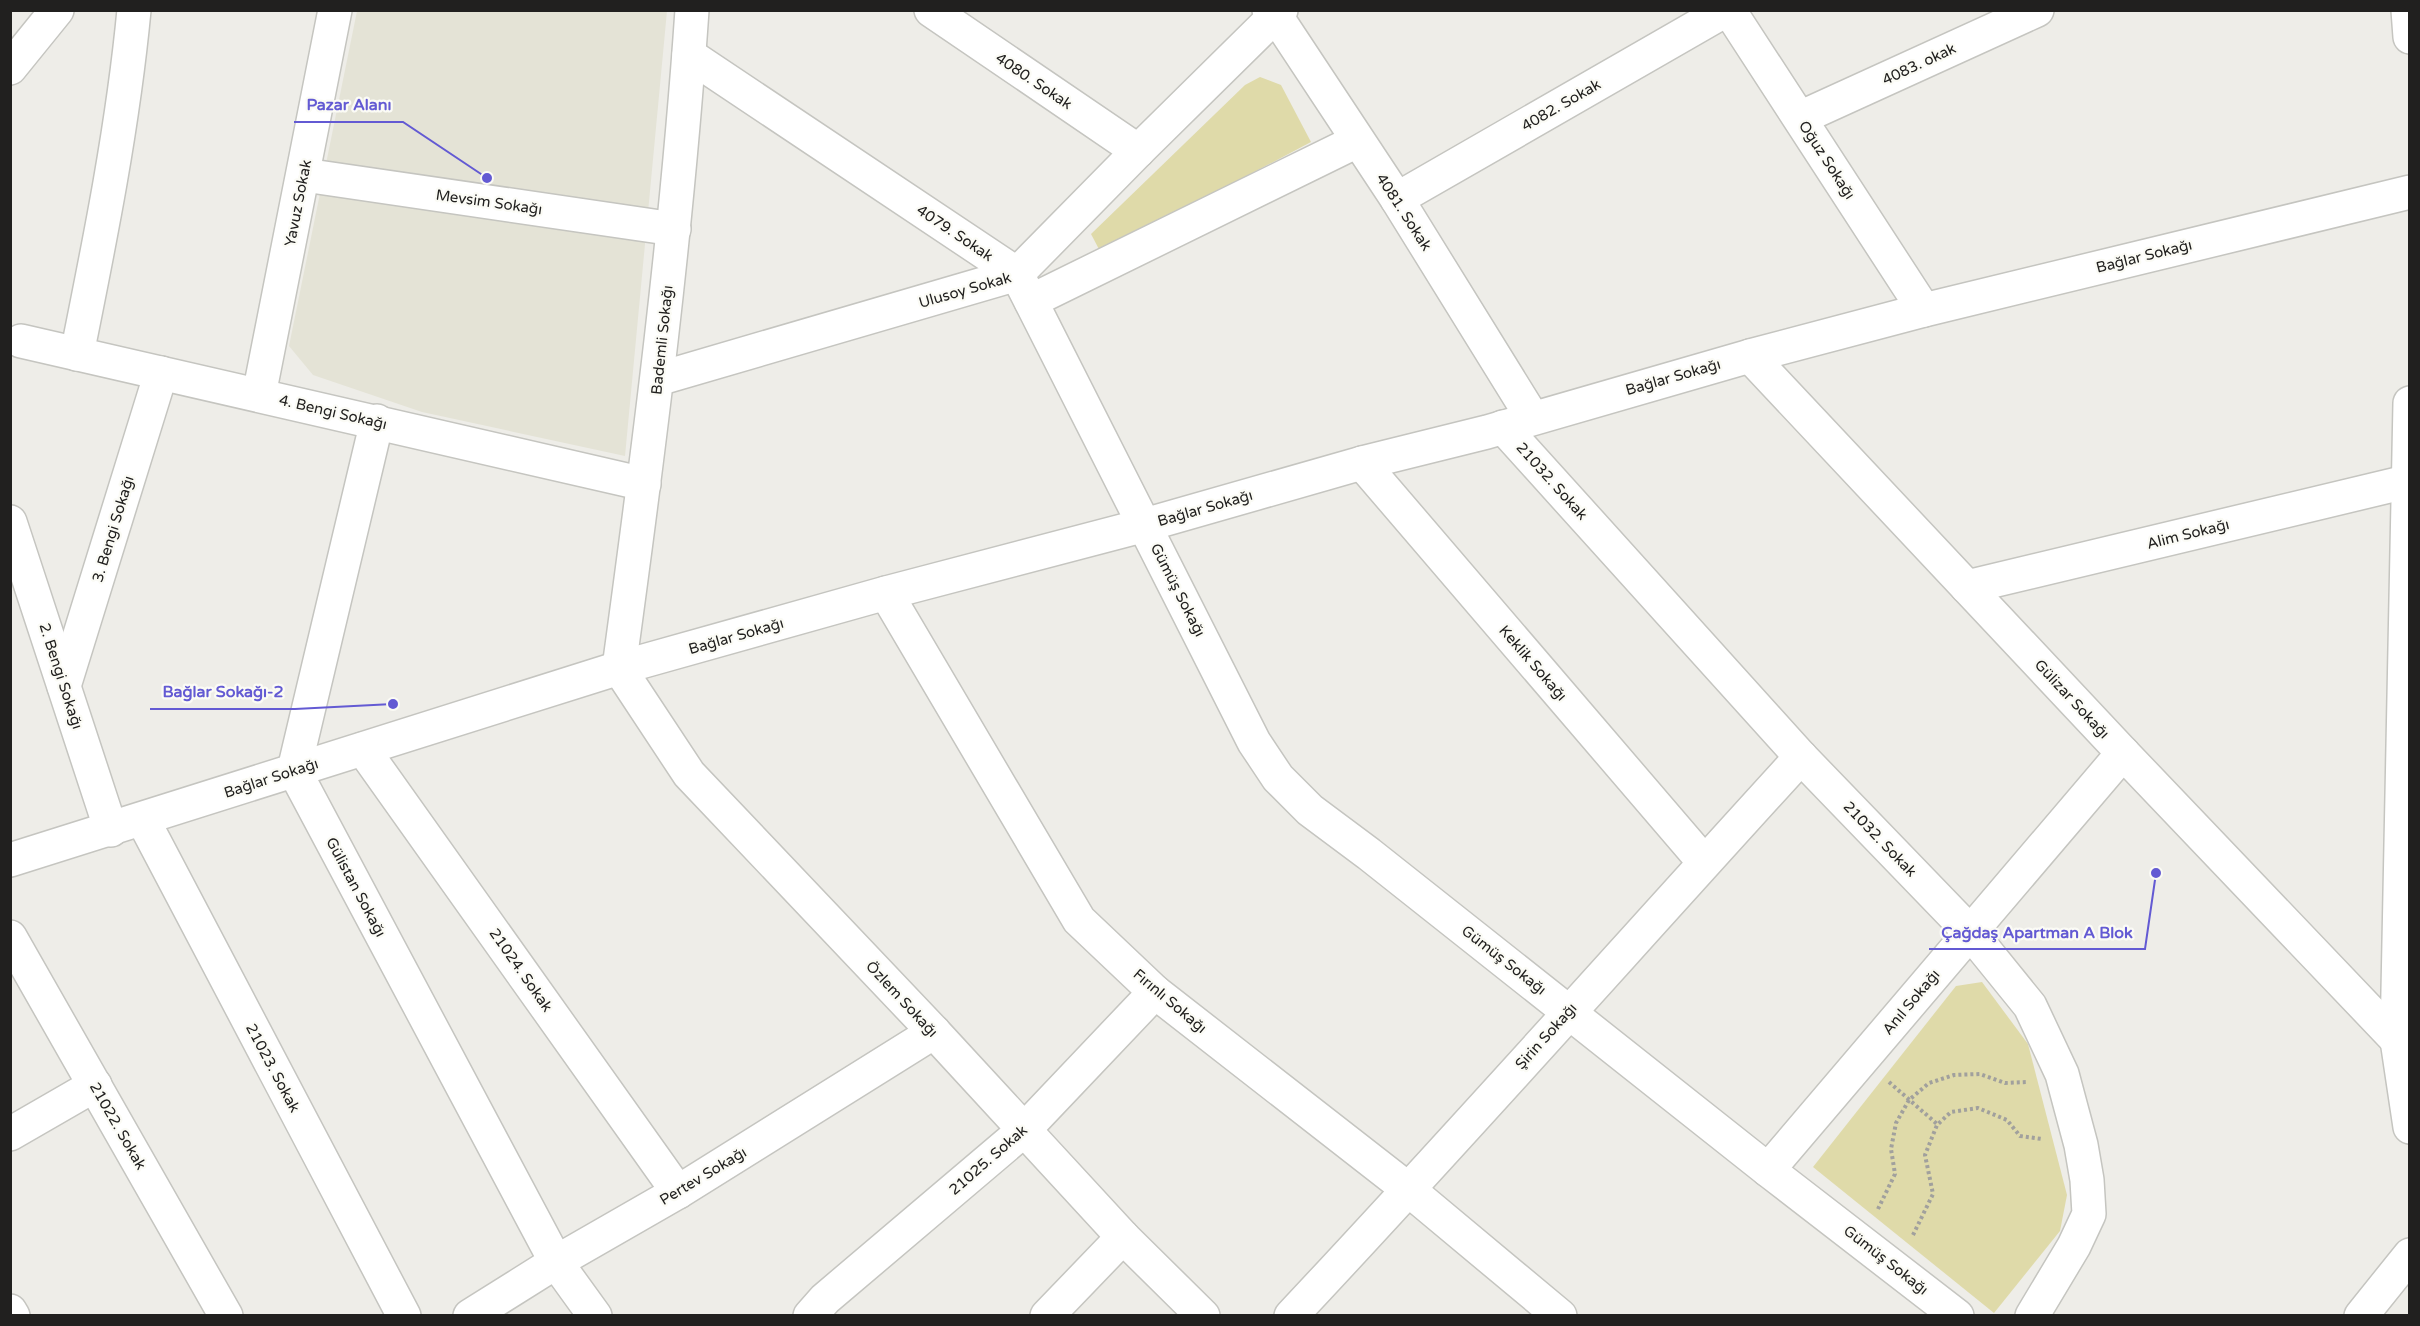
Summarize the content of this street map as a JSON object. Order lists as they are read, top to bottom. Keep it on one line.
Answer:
{"streets":{"street":["4083. okak","4080. Sokak","4082. Sokak","Oğuz Sokağı","Mevsim Sokağı","Yavuz Sokak","4081. Sokak","4079. Sokak","Bağlar Sokağı","Ulusoy Sokak","Bademli Sokağı","4. Bengi Sokağı","21032. Sokak","3. Bengi Sokağı","Alim Sokağı","Gümüş Sokağı","Keklik Sokağı","2. Bengi Sokağı","Gülizar Sokağı","Gülistan Sokağı","21024. Sokak","Özlem Sokağı","Fırınlı Sokağı","Anıl Sokağı","Şirin Sokağı","21023. Sokak","21022. Sokak","21025. Sokak","Pertev Sokağı"]},"crossings":[["4083. okak","Oğuz Sokağı"],["4080. Sokak","Ulusoy Sokak"],["4082. Sokak","Oğuz Sokağı"],["4082. Sokak","4081. Sokak"],["Oğuz Sokağı","Bağlar Sokağı"],["Mevsim Sokağı","Yavuz Sokak"],["Mevsim Sokağı","Bademli Sokağı"],["Yavuz Sokak","4. Bengi Sokağı"],["4081. Sokak","Bağlar Sokağı"],["4081. Sokak","Ulusoy Sokak"],["4081. Sokak","21032. Sokak"],["4079. Sokak","Bağlar Sokağı"],["4079. Sokak","Ulusoy Sokak"],["4079. Sokak","Bademli Sokağı"],["4079. Sokak","Gümüş Sokağı"],["Bağlar Sokağı","Bademli Sokağı"],["Bağlar Sokağı","21032. Sokak"],["Bağlar Sokağı","Gümüş Sokağı"],["Bağlar Sokağı","Keklik Sokağı"],["Bağlar Sokağı","2. Bengi Sokağı"],["Bağlar Sokağı","Gülizar Sokağı"],["Bağlar Sokağı","Gülistan Sokağı"],["Bağlar Sokağı","21024. Sokak"],["Bağlar Sokağı","Özlem Sokağı"],["Bağlar Sokağı","Fırınlı Sokağı"],["Bağlar Sokağı","21023. Sokak"],["Ulusoy Sokak","Bademli Sokağı"],["Bademli Sokağı","4. Bengi Sokağı"],["Bademli Sokağı","Özlem Sokağı"],["4. Bengi Sokağı","3. Bengi Sokağı"],["21032. Sokak","Anıl Sokağı"],["21032. Sokak","Şirin Sokağı"],["3. Bengi Sokağı","2. Bengi Sokağı"],["Alim Sokağı","Gülizar Sokağı"],["Gümüş Sokağı","Anıl Sokağı"],["Gümüş Sokağı","Şirin Sokağı"],["Keklik Sokağı","Şirin Sokağı"],["Gülizar Sokağı","Anıl Sokağı"],["Gülistan Sokağı","Pertev Sokağı"],["21024. Sokak","Pertev Sokağı"],["Özlem Sokağı","21025. Sokak"],["Özlem Sokağı","Pertev Sokağı"],["Fırınlı Sokağı","Şirin Sokağı"],["Fırınlı Sokağı","21025. Sokak"]],"places":["Pazar Alanı","Bağlar Sokağı-2","Çağdaş Apartman A Blok"]}
